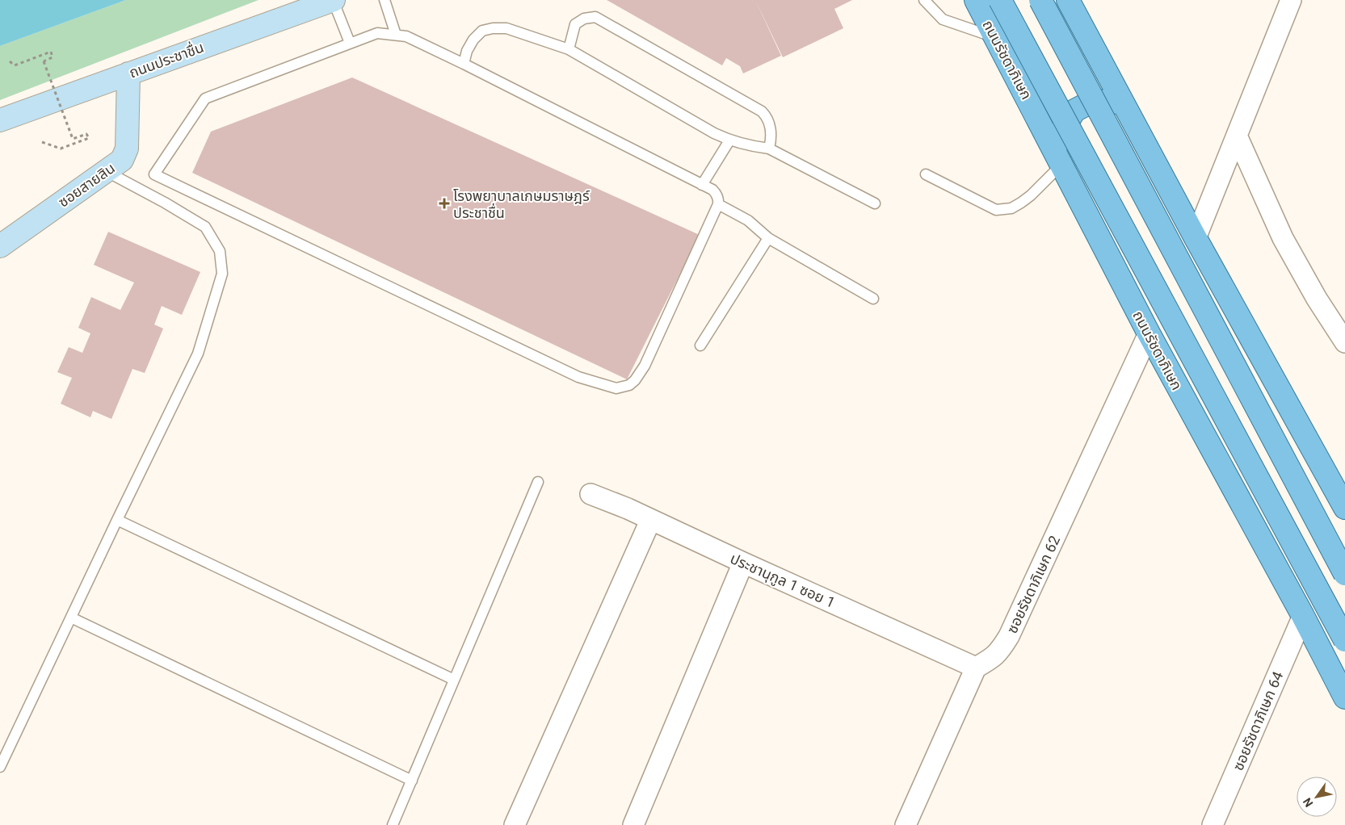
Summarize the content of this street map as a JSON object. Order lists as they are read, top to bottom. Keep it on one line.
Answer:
{"streets":{"main road":["ถนนประชาชื่น","ถนนรัชดาภิเษก","ซอยสายสิน"],"street":["ประชานุกูล 1 ซอย 1","ซอยรัชดาภิเษก 62","ซอยรัชดาภิเษก 64"]},"crossings":[["ถนนประชาชื่น","ซอยสายสิน"],["ถนนรัชดาภิเษก","ซอยรัชดาภิเษก 62"],["ถนนรัชดาภิเษก","ซอยรัชดาภิเษก 64"],["ประชานุกูล 1 ซอย 1","ซอยรัชดาภิเษก 62"]],"places":{"health":["โรงพยาบาลเกษมราษฎร์ ประชาชื่น"]},"north":"bottom left"}
